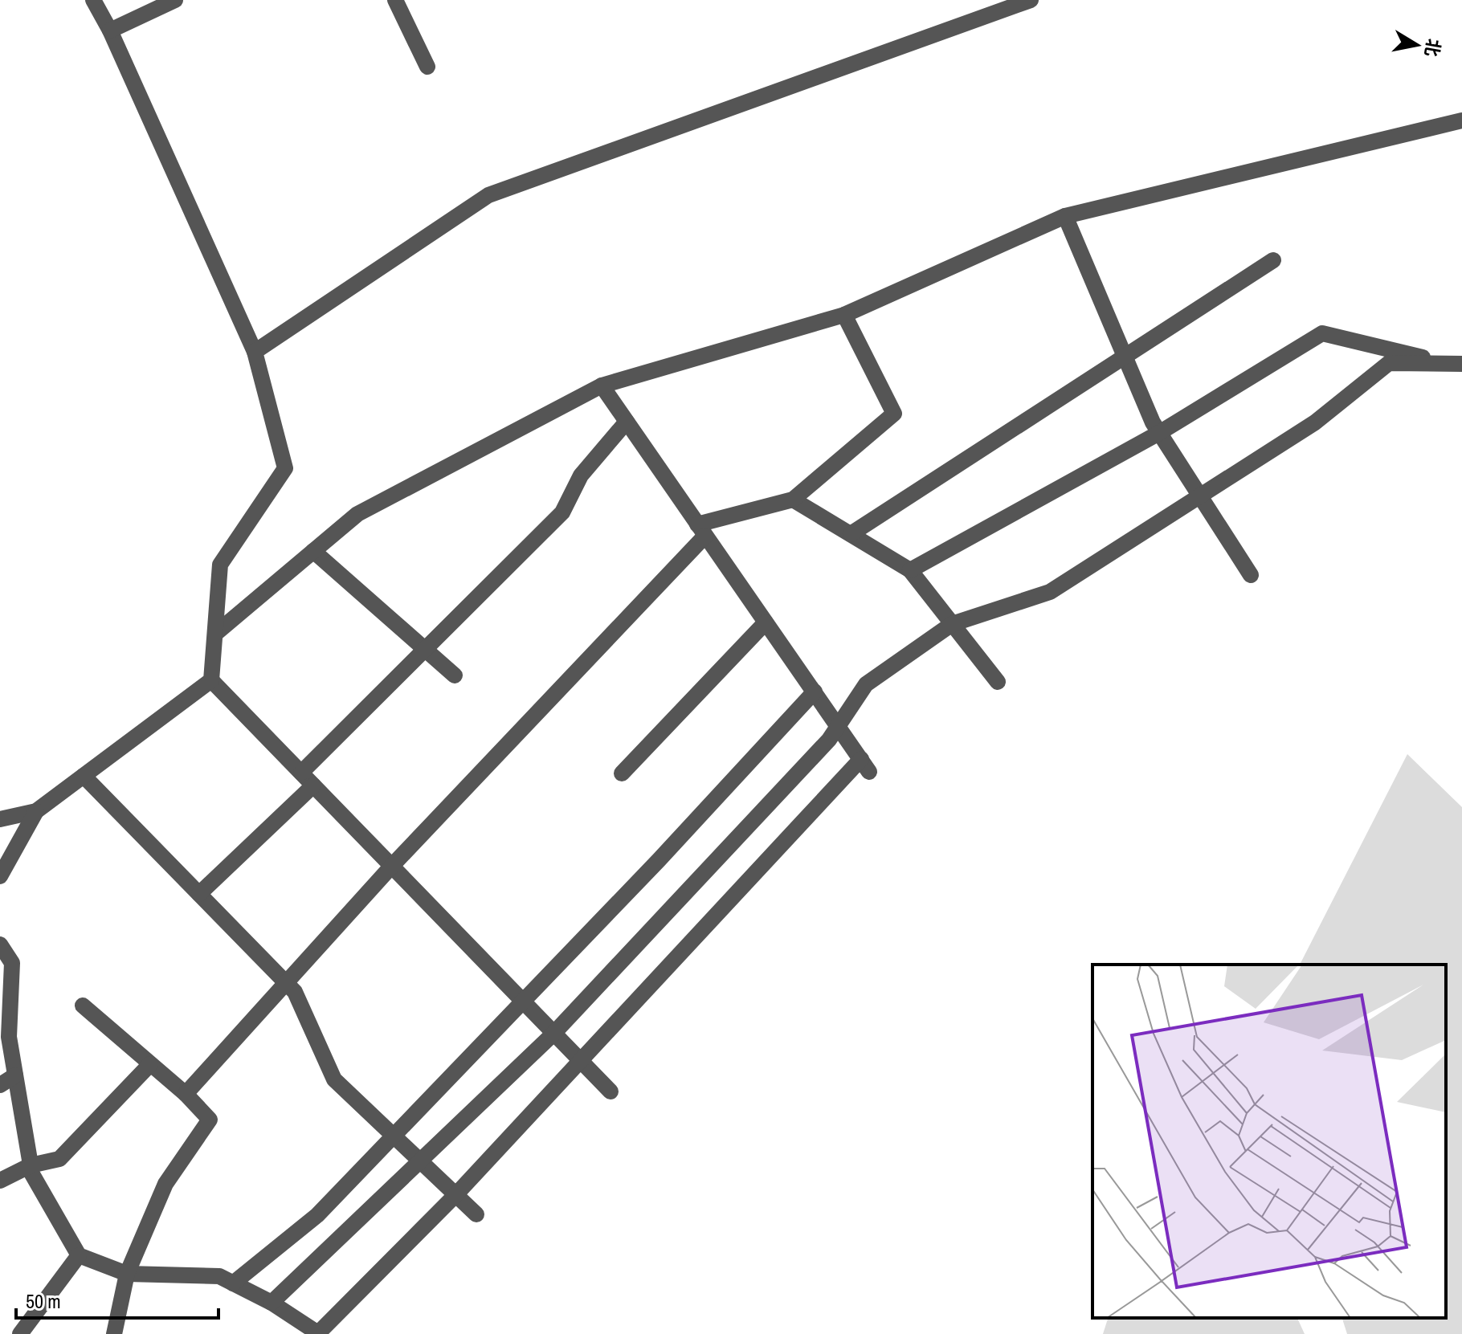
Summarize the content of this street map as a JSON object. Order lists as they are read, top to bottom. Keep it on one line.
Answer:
{"scale_bar":"50 m","north":"right"}
